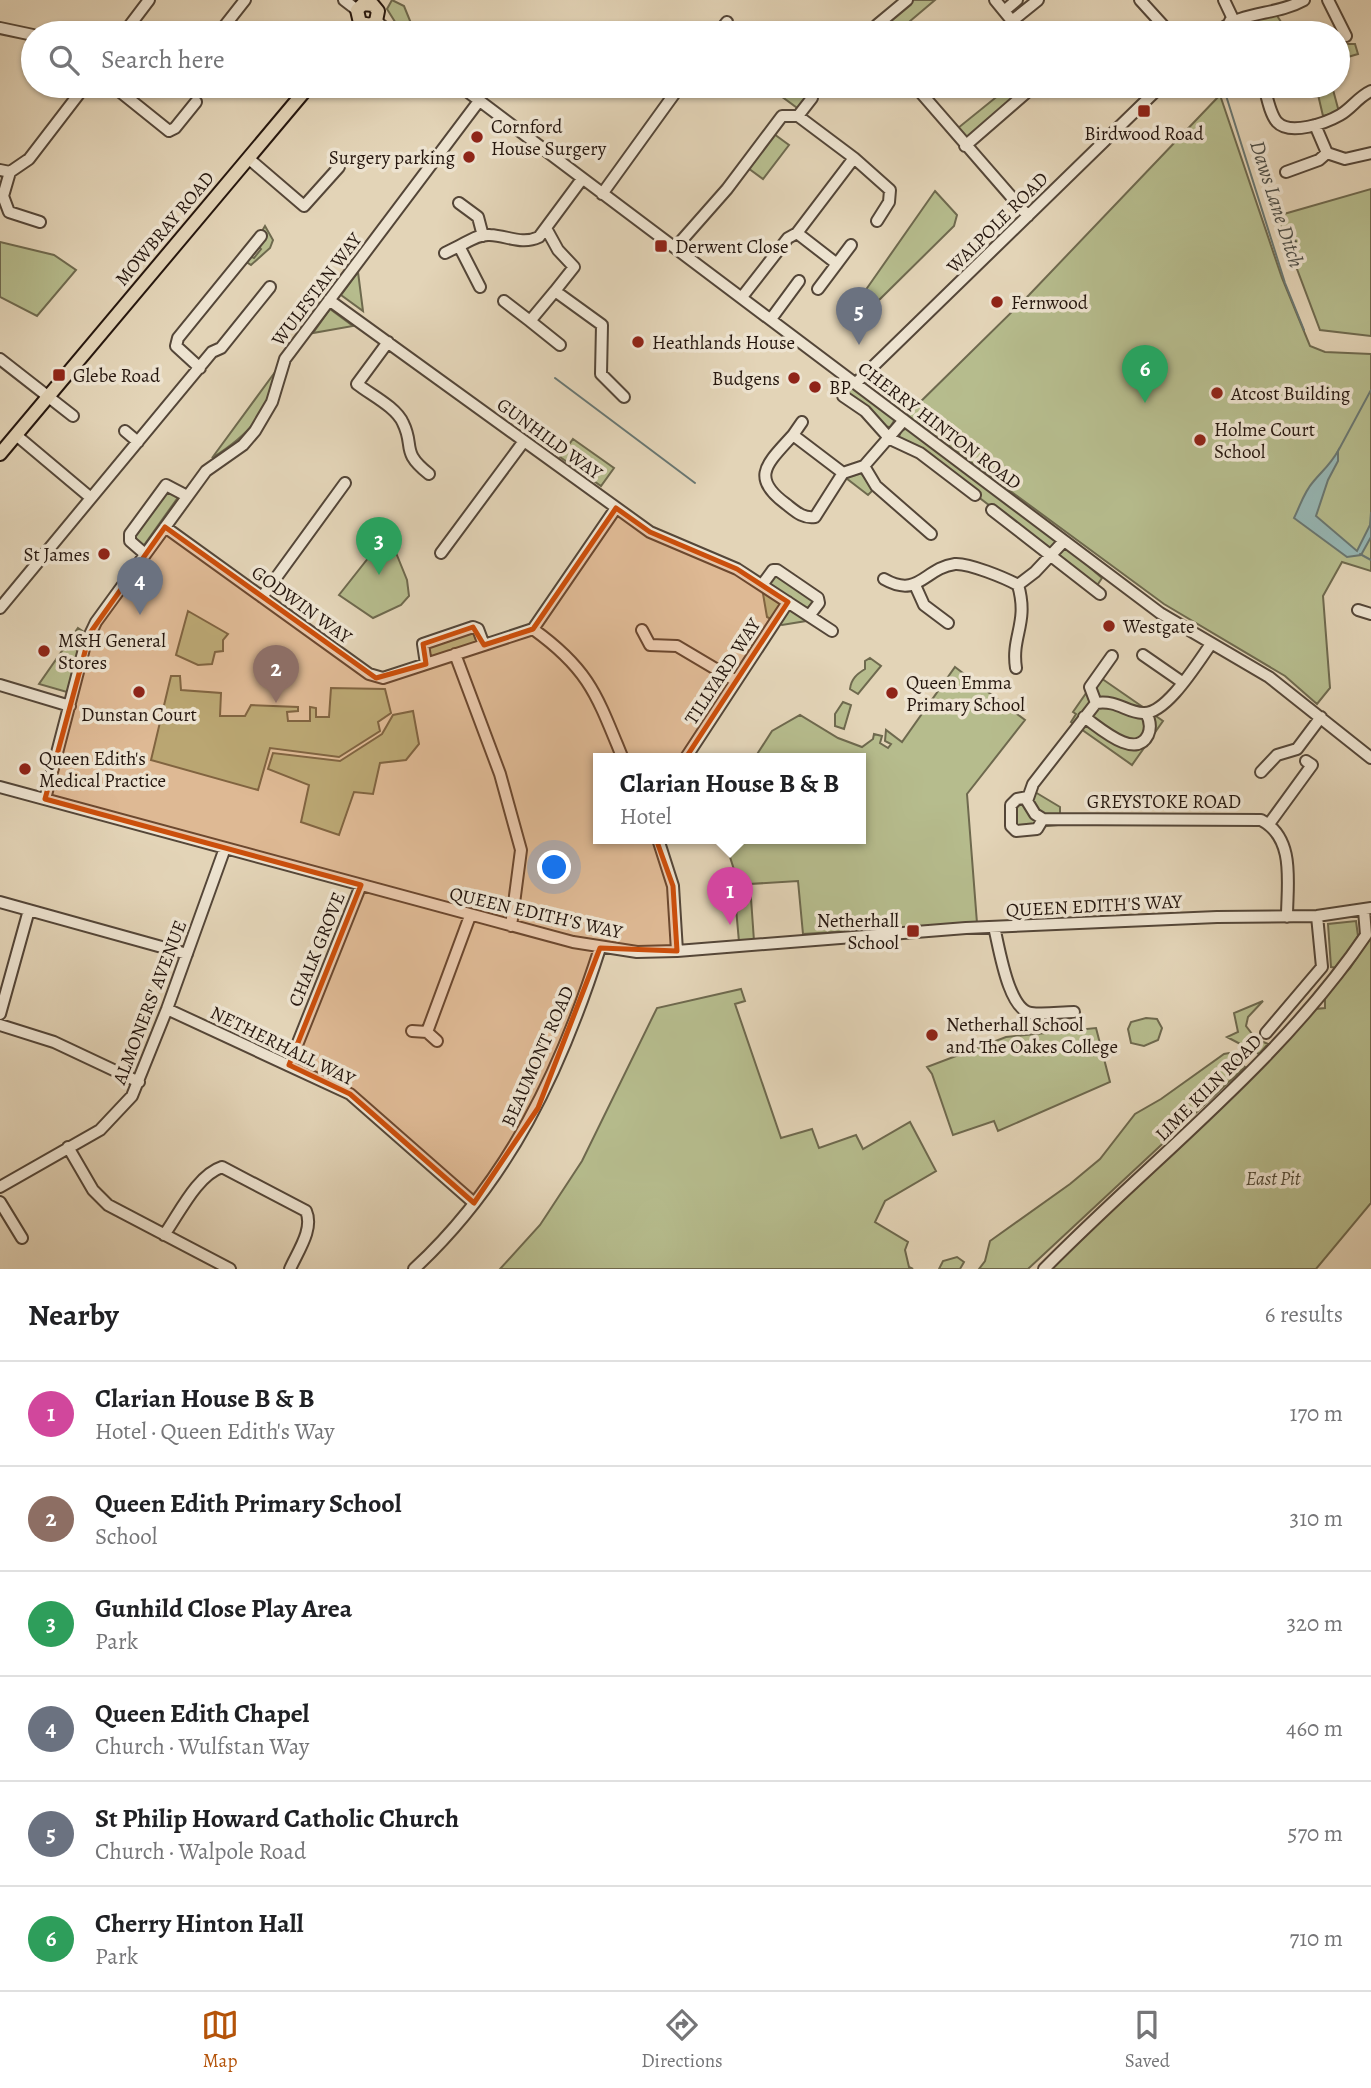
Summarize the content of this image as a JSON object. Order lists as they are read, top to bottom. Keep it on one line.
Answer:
{"streets":{"main road":["MOWBRAY ROAD"],"street":["WALPOLE ROAD","WULFSTAN WAY","CHERRY HINTON ROAD","GUNHILD WAY","GODWIN WAY","TILLYARD WAY","GREYSTOKE ROAD","QUEEN EDITH'S WAY","CHALK GROVE","ALMONERS' AVENUE","NETHERHALL WAY","BEAUMONT ROAD","LIME KILN ROAD"]},"crossings":[["WALPOLE ROAD","CHERRY HINTON ROAD"],["WULFSTAN WAY","CHERRY HINTON ROAD"],["WULFSTAN WAY","GUNHILD WAY"],["WULFSTAN WAY","GODWIN WAY"],["WULFSTAN WAY","QUEEN EDITH'S WAY"],["GUNHILD WAY","TILLYARD WAY"],["QUEEN EDITH'S WAY","CHALK GROVE"],["QUEEN EDITH'S WAY","ALMONERS' AVENUE"],["QUEEN EDITH'S WAY","BEAUMONT ROAD"],["QUEEN EDITH'S WAY","LIME KILN ROAD"],["CHALK GROVE","NETHERHALL WAY"],["ALMONERS' AVENUE","NETHERHALL WAY"],["NETHERHALL WAY","BEAUMONT ROAD"]],"water":["Daws Lane Ditch"],"parks":["East Pit"],"places":{"transit":["Birdwood Road","Derwent Close","Glebe Road","Netherhall School"],"other":["Cornford House Surgery","Surgery parking","Fernwood","Heathlands House","Budgens","BP","Atcost Building","Holme Court School","St James","Westgate","M&H General Stores","Dunstan Court","Queen Emma Primary School","Queen Edith's Medical Practice","Netherhall School and The Oakes College"]},"page":{"search":"Search here","pins":["5","6","3","4","2","1"],"popup":["Clarian House B & B","Hotel"],"heading":["Nearby","6 results"],"list":[{"mark":"1","name":"Clarian House B & B","note":"Hotel · Queen Edith's Way","value":"170 m"},{"mark":"2","name":"Queen Edith Primary School","note":"School","value":"310 m"},{"mark":"3","name":"Gunhild Close Play Area","note":"Park","value":"320 m"},{"mark":"4","name":"Queen Edith Chapel","note":"Church · Wulfstan Way","value":"460 m"},{"mark":"5","name":"St Philip Howard Catholic Church","note":"Church · Walpole Road","value":"570 m"},{"mark":"6","name":"Cherry Hinton Hall","note":"Park","value":"710 m"}],"nav":["Map","Directions","Saved"]}}
